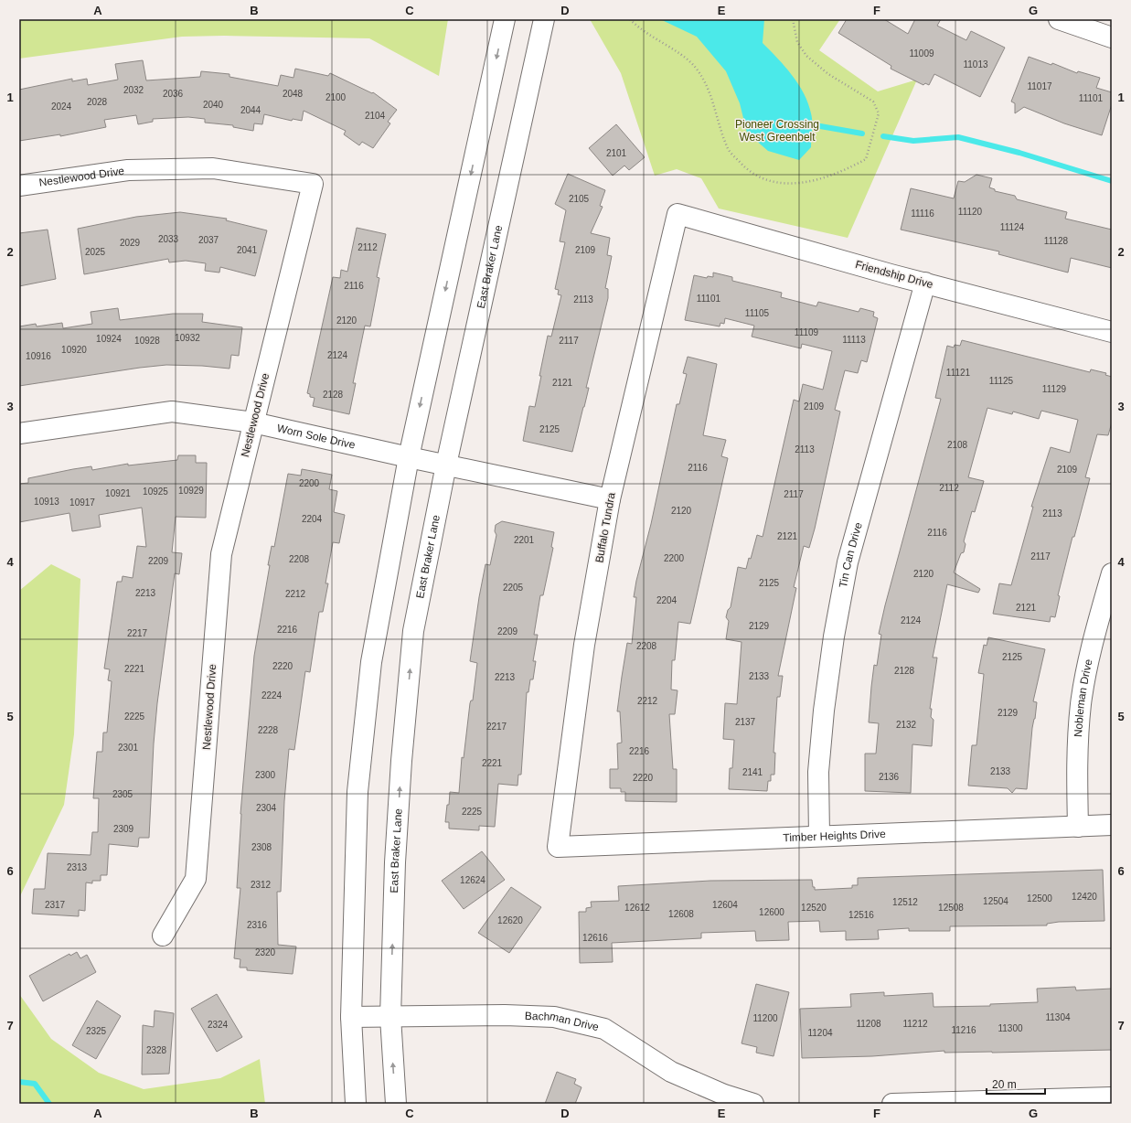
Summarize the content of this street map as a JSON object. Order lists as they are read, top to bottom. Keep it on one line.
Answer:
{"streets":{"street":["Nestlewood Drive","East Braker Lane","Friendship Drive","Worn Sole Drive","Buffalo Tundra","Tin Can Drive","Nobleman Drive","Timber Heights Drive","Bachman Drive"]},"crossings":[["Nestlewood Drive","Worn Sole Drive"],["East Braker Lane","Worn Sole Drive"],["East Braker Lane","Bachman Drive"],["Friendship Drive","Buffalo Tundra"],["Friendship Drive","Tin Can Drive"],["Worn Sole Drive","Buffalo Tundra"],["Buffalo Tundra","Timber Heights Drive"],["Tin Can Drive","Timber Heights Drive"],["Nobleman Drive","Timber Heights Drive"]],"parks":["Pioneer Crossing West Greenbelt"],"house_numbers":["11009","11013","11017","2032","2036","2048","2100","11101","2028","2040","2024","2044","2104","2101","2105","11120","11116","11124","2033","2037","11128","2029","2112","2041","2109","2025","2116","11101","2113","11105","2120","11109","10932","10924","11113","10928","2117","10920","2124","10916","11121","11125","2121","11129","2128","2109","2125","2108","2113","2116","2109","2200","2112","10929","10925","10921","2117","10913","10917","2120","2113","2204","2116","2121","2201","2117","2200","2208","2209","2120","2125","2205","2213","2212","2204","2121","2124","2129","2216","2209","2217","2208","2125","2220","2221","2128","2133","2213","2224","2212","2129","2225","2137","2132","2217","2228","2301","2216","2221","2133","2141","2300","2136","2220","2305","2304","2225","2309","2308","2313","12624","2312","12420","12500","12504","12512","2317","12604","12612","12520","12508","12600","12608","12516","12620","2316","12616","2320","11304","11200","11208","11212","2324","11300","11216","2325","11204","2328"],"scale_bar":"20 m","grid":{"columns":["A","B","C","D","E","F","G"],"rows":["1","2","3","4","5","6","7"]}}
